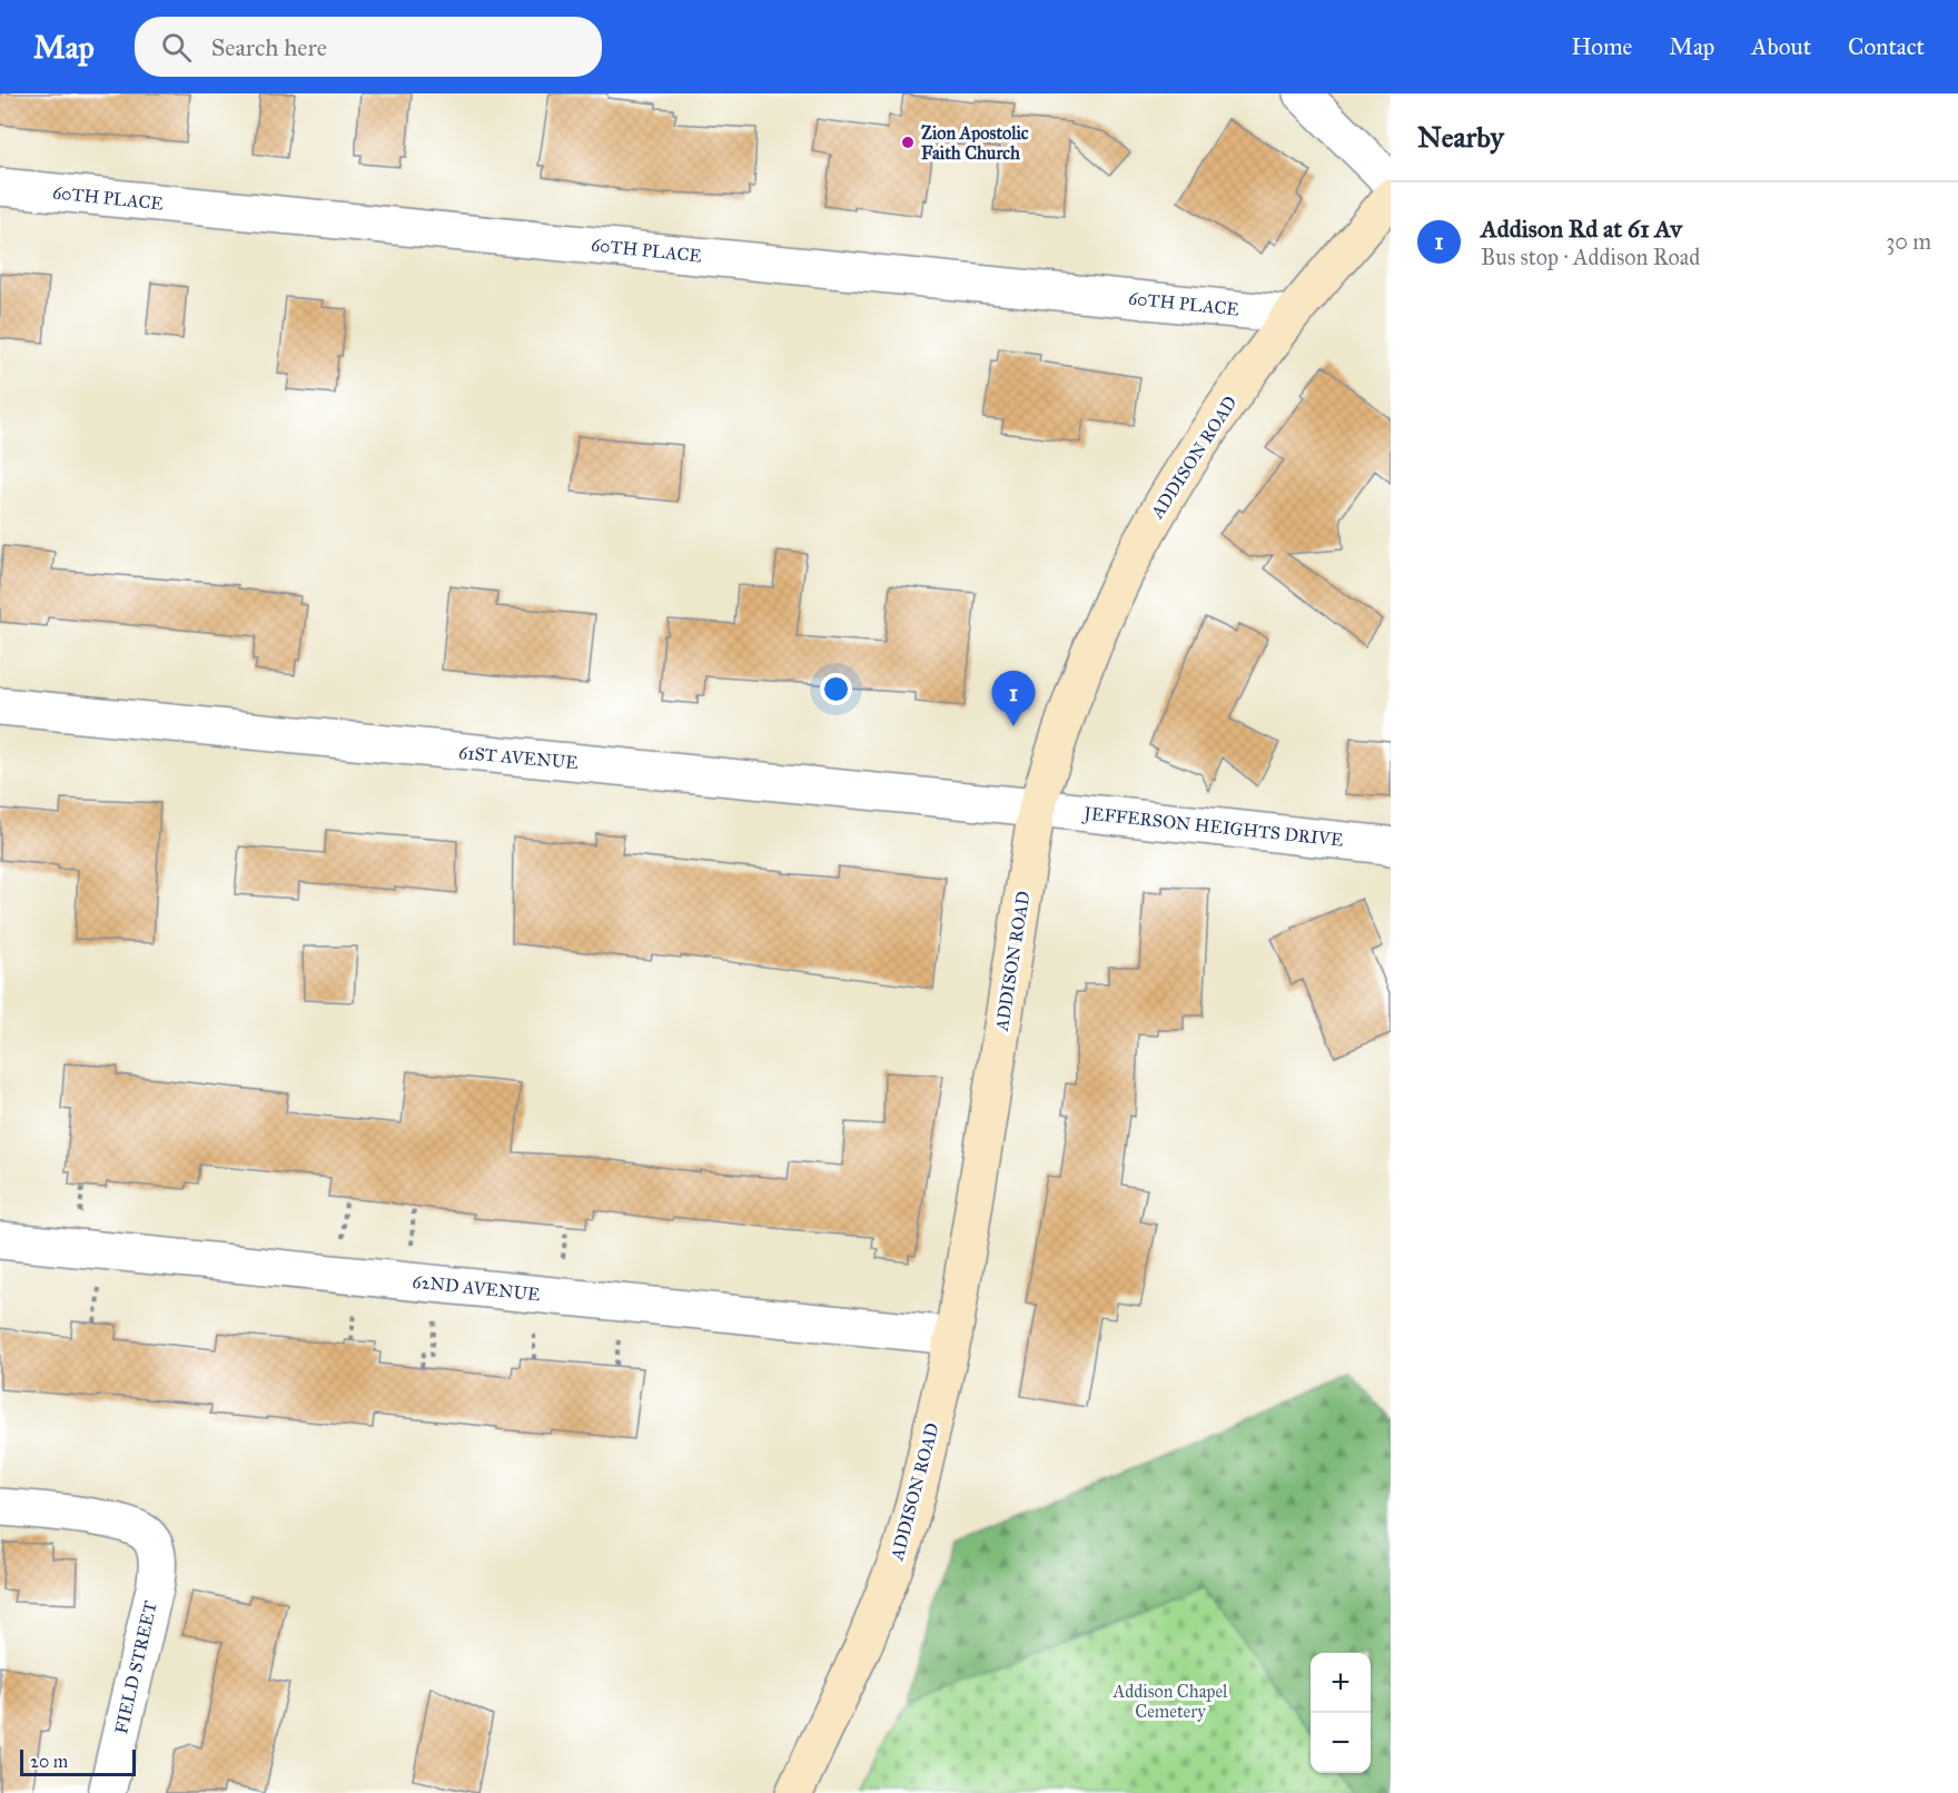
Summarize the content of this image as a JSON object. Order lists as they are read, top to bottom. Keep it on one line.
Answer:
{"streets":{"street":["60TH PLACE","ADDISON ROAD","61ST AVENUE","JEFFERSON HEIGHTS DRIVE","62ND AVENUE","FIELD STREET"]},"crossings":[["60TH PLACE","ADDISON ROAD"],["ADDISON ROAD","61ST AVENUE"],["ADDISON ROAD","JEFFERSON HEIGHTS DRIVE"],["ADDISON ROAD","62ND AVENUE"],["61ST AVENUE","JEFFERSON HEIGHTS DRIVE"]],"parks":["Addison Chapel Cemetery"],"places":["Zion Apostolic Faith Church"],"scale_bar":"20 m","page":{"header":"Map","search":"Search here","nav":["Home","Map","About","Contact"],"heading":"Nearby","list":[{"mark":"1","name":"Addison Rd at 61 Av","note":"Bus stop · Addison Road","value":"30 m"}],"pins":"1","map_buttons":["+","−"],"scale":"20 m"}}
